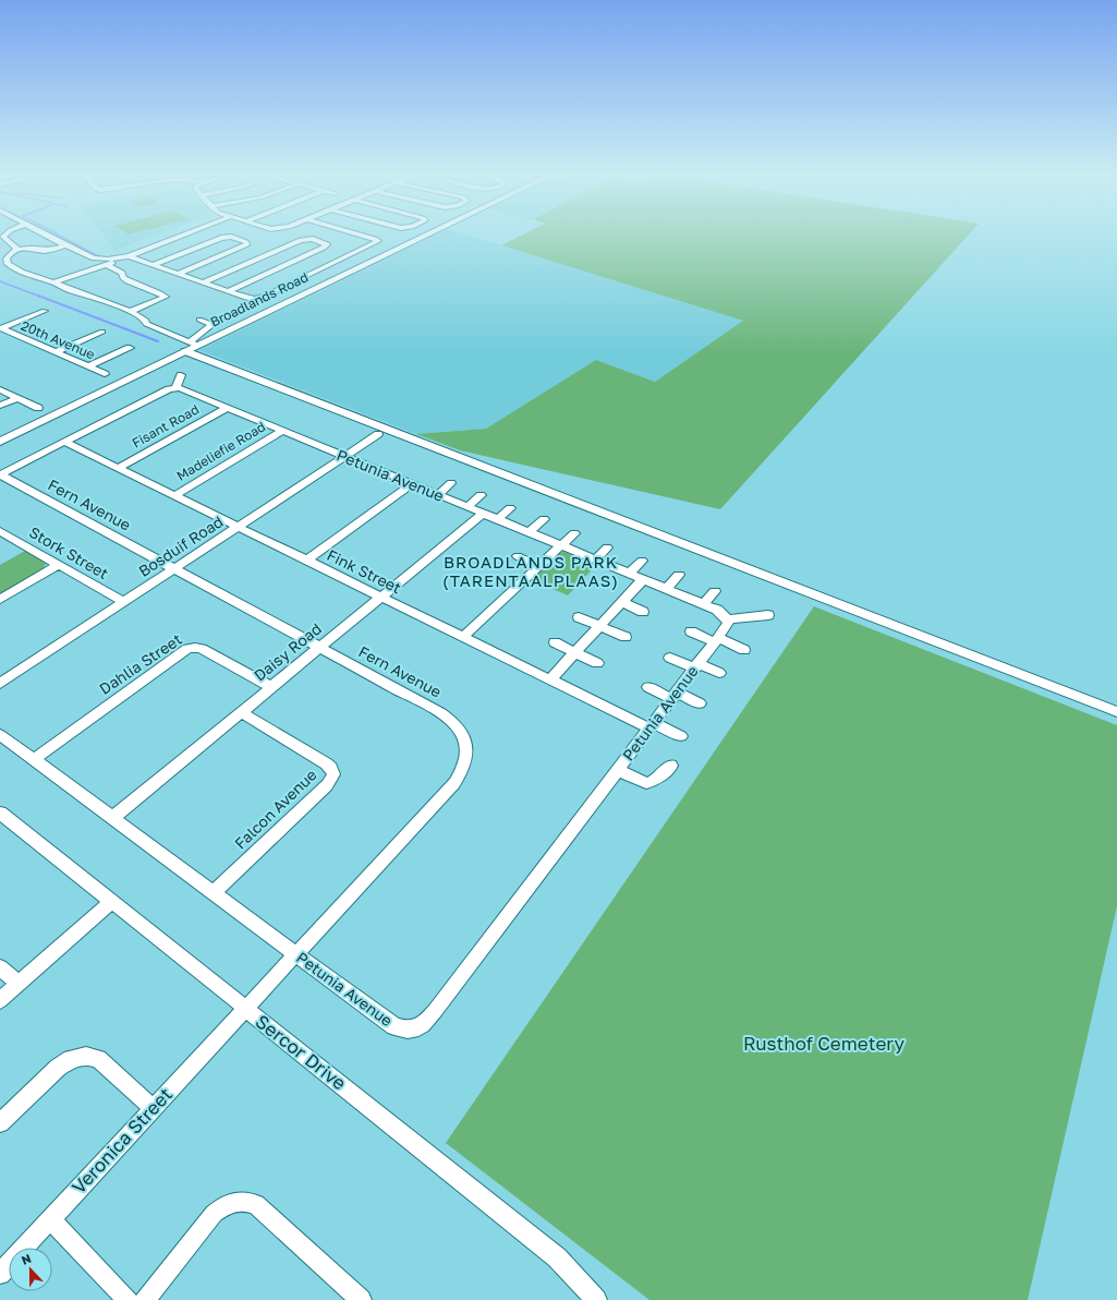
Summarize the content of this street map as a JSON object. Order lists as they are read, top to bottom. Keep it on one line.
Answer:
{"streets":{"main road":["Broadlands Road"],"street":["20th Avenue","Fisant Road","Madeliefie Road","Petunia Avenue","Fern Avenue","Bosduif Road","Stork Street","Fink Street","Daisy Road","Dahlia Street","Falcon Avenue","Sercor Drive","Veronica Street"]},"crossings":[["Fisant Road","Petunia Avenue"],["Fisant Road","Fink Street"],["Madeliefie Road","Petunia Avenue"],["Madeliefie Road","Fink Street"],["Petunia Avenue","Fern Avenue"],["Petunia Avenue","Bosduif Road"],["Petunia Avenue","Fink Street"],["Petunia Avenue","Daisy Road"],["Petunia Avenue","Dahlia Street"],["Petunia Avenue","Falcon Avenue"],["Fern Avenue","Bosduif Road"],["Fern Avenue","Daisy Road"],["Fern Avenue","Sercor Drive"],["Fern Avenue","Veronica Street"],["Bosduif Road","Stork Street"],["Bosduif Road","Fink Street"],["Fink Street","Daisy Road"],["Daisy Road","Dahlia Street"],["Daisy Road","Falcon Avenue"],["Sercor Drive","Veronica Street"]],"districts":["BROADLANDS PARK (TARENTAALPLAAS)"],"parks":["Rusthof Cemetery"],"north":"top"}
